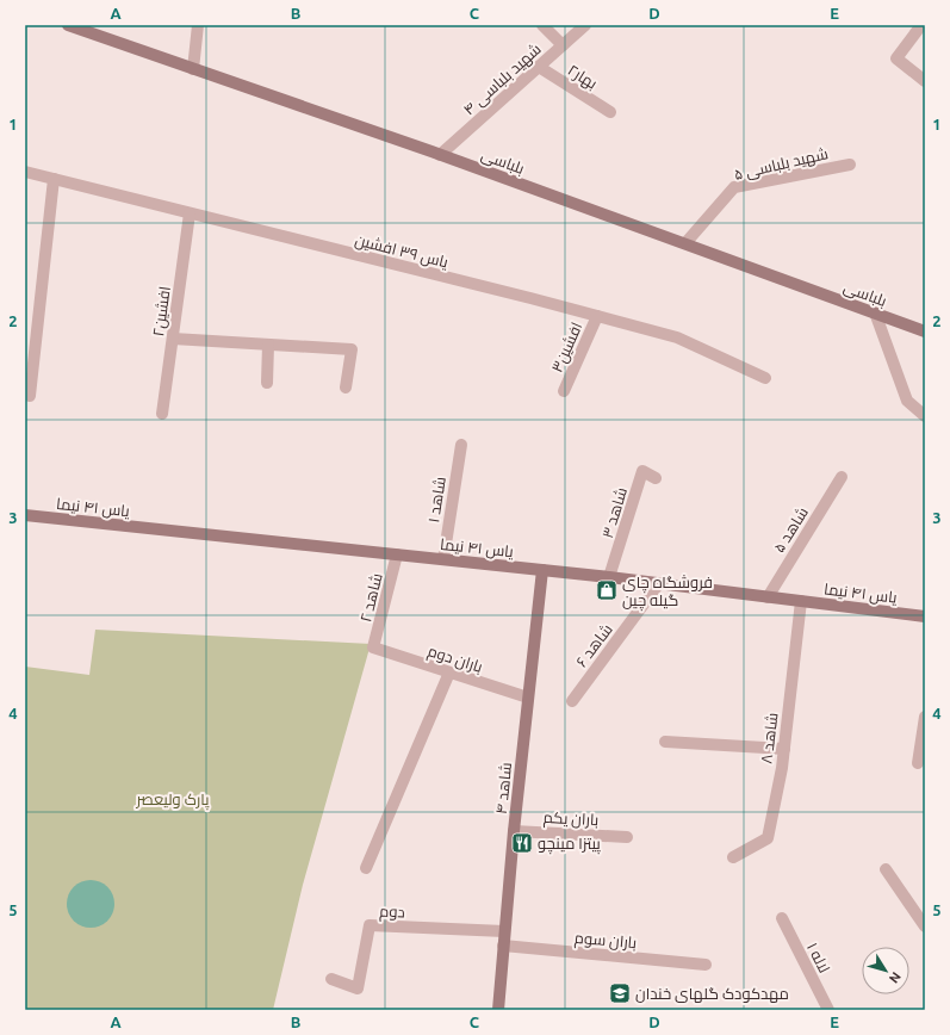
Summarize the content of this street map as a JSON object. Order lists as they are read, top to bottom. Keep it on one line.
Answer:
{"streets":{"street":["بهار۲","شهید بلباسی ۴","بلباسی","شهید بلباسی ۵","یاس ۳۹ افشین","افشین۲","افشین۳","شاهد ۱","یاس ۴۱ نیما","شاهد ۳","شاهد ۵","شاهد ۲","شاهد ۶","باران دوم","شاهد ۸","شاهد ۴","باران یکم","دوم","باران سوم","لاله ۱"]},"crossings":[["بهار۲","شهید بلباسی ۴"],["شهید بلباسی ۴","بلباسی"],["بلباسی","شهید بلباسی ۵"],["یاس ۳۹ افشین","افشین۲"],["یاس ۳۹ افشین","افشین۳"],["شاهد ۱","یاس ۴۱ نیما"],["یاس ۴۱ نیما","شاهد ۳"],["یاس ۴۱ نیما","شاهد ۵"],["یاس ۴۱ نیما","شاهد ۲"],["یاس ۴۱ نیما","شاهد ۶"],["یاس ۴۱ نیما","شاهد ۸"],["یاس ۴۱ نیما","شاهد ۴"],["شاهد ۲","باران دوم"],["باران دوم","شاهد ۴"],["شاهد ۴","باران یکم"],["شاهد ۴","دوم"],["شاهد ۴","باران سوم"]],"parks":["پارک ولیعصر"],"places":{"shop":["فروشگاه چای گیله‌ چین"],"restaurant":["پیتزا مینچو"],"school or university":["مهدکودک گلهای خندان"]},"north":"bottom right","grid":{"columns":["A","B","C","D","E"],"rows":["1","2","3","4","5"]}}
